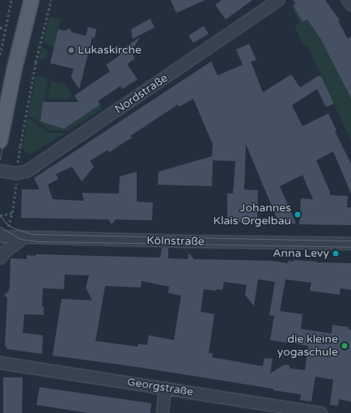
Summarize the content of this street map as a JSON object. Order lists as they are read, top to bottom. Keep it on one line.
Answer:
{"streets":{"street":["Nordstraße","Kölnstraße","Georgstraße"]},"places":["Lukaskirche","Johannes Klais Orgelbau","Anna Levy","die kleine yogaschule"]}
